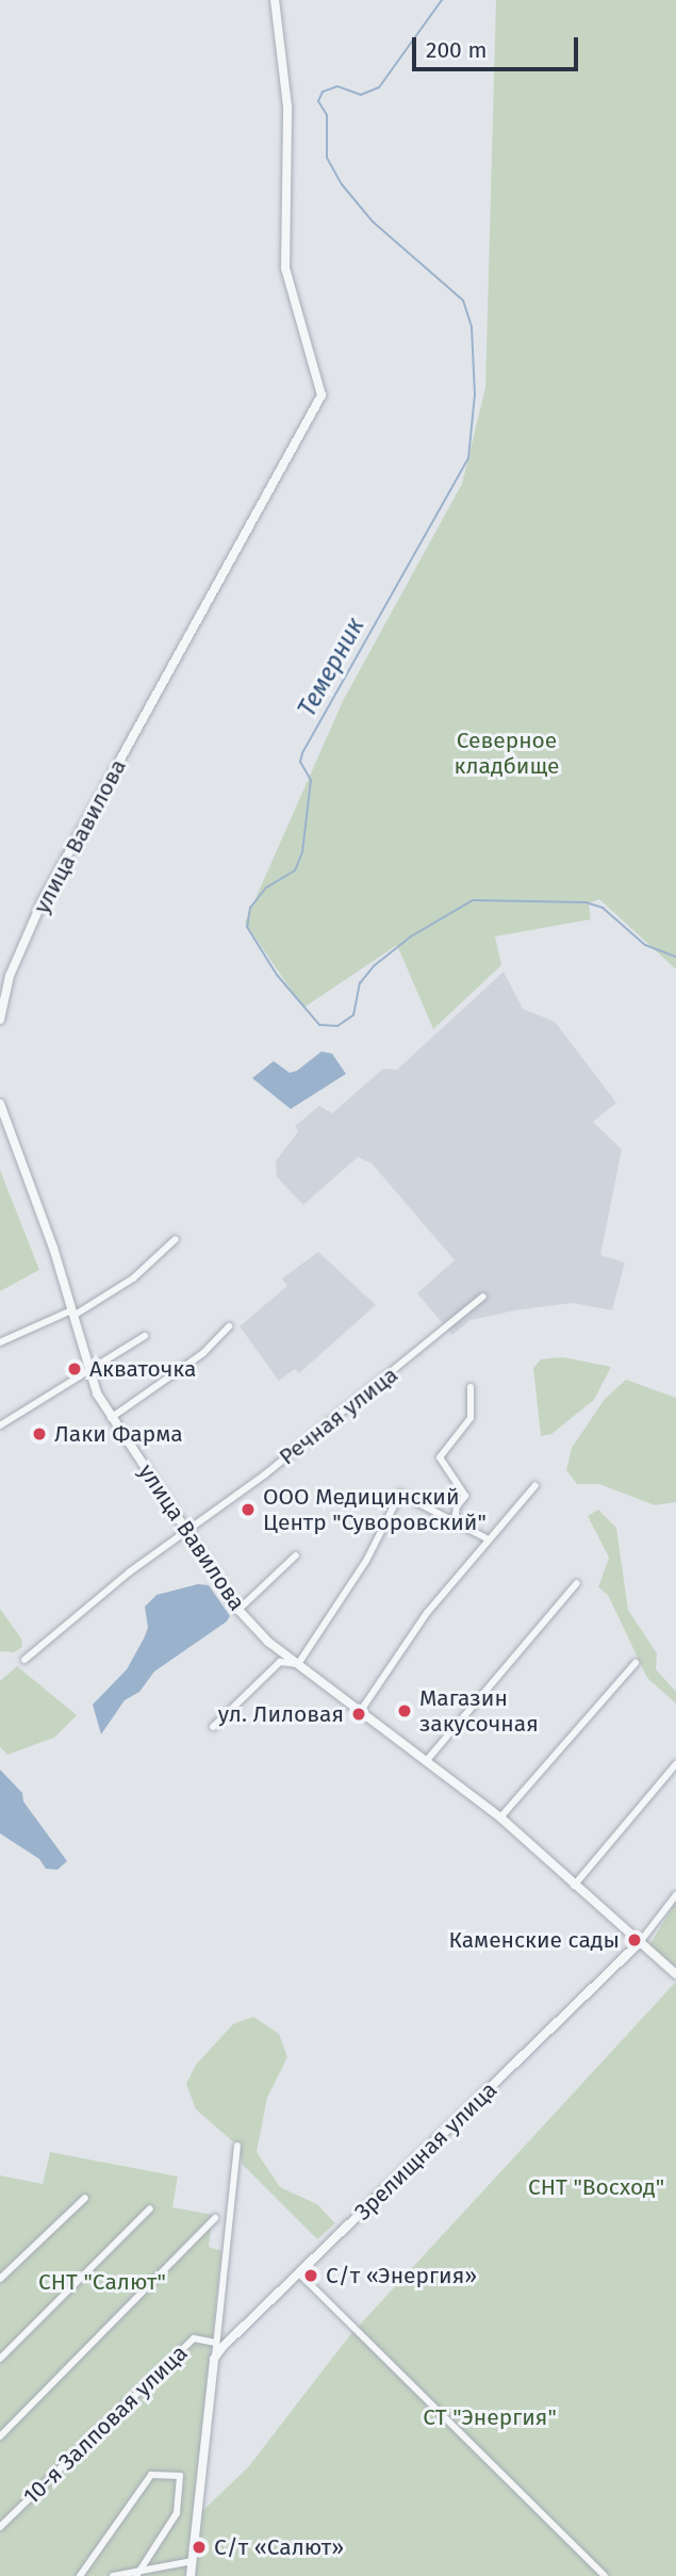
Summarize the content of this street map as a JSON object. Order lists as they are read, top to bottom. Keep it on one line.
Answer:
{"streets":{"street":["улица Вавилова","Речная улица","Зрелищная улица","10-я Залповая улица"]},"crossings":[["улица Вавилова","Речная улица"],["улица Вавилова","Зрелищная улица"]],"water":["Темерник"],"parks":["Северное кладбище","СНТ \"Восход\"","СНТ \"Салют\"","СТ \"Энергия\""],"places":["Акваточка","Лаки Фарма","ООО Медицинский Центр \"Суворовский\"","Магазин закусочная","ул. Лиловая","Каменские сады","С/т «Энергия»","С/т «Салют»"],"scale_bar":"200 m"}
